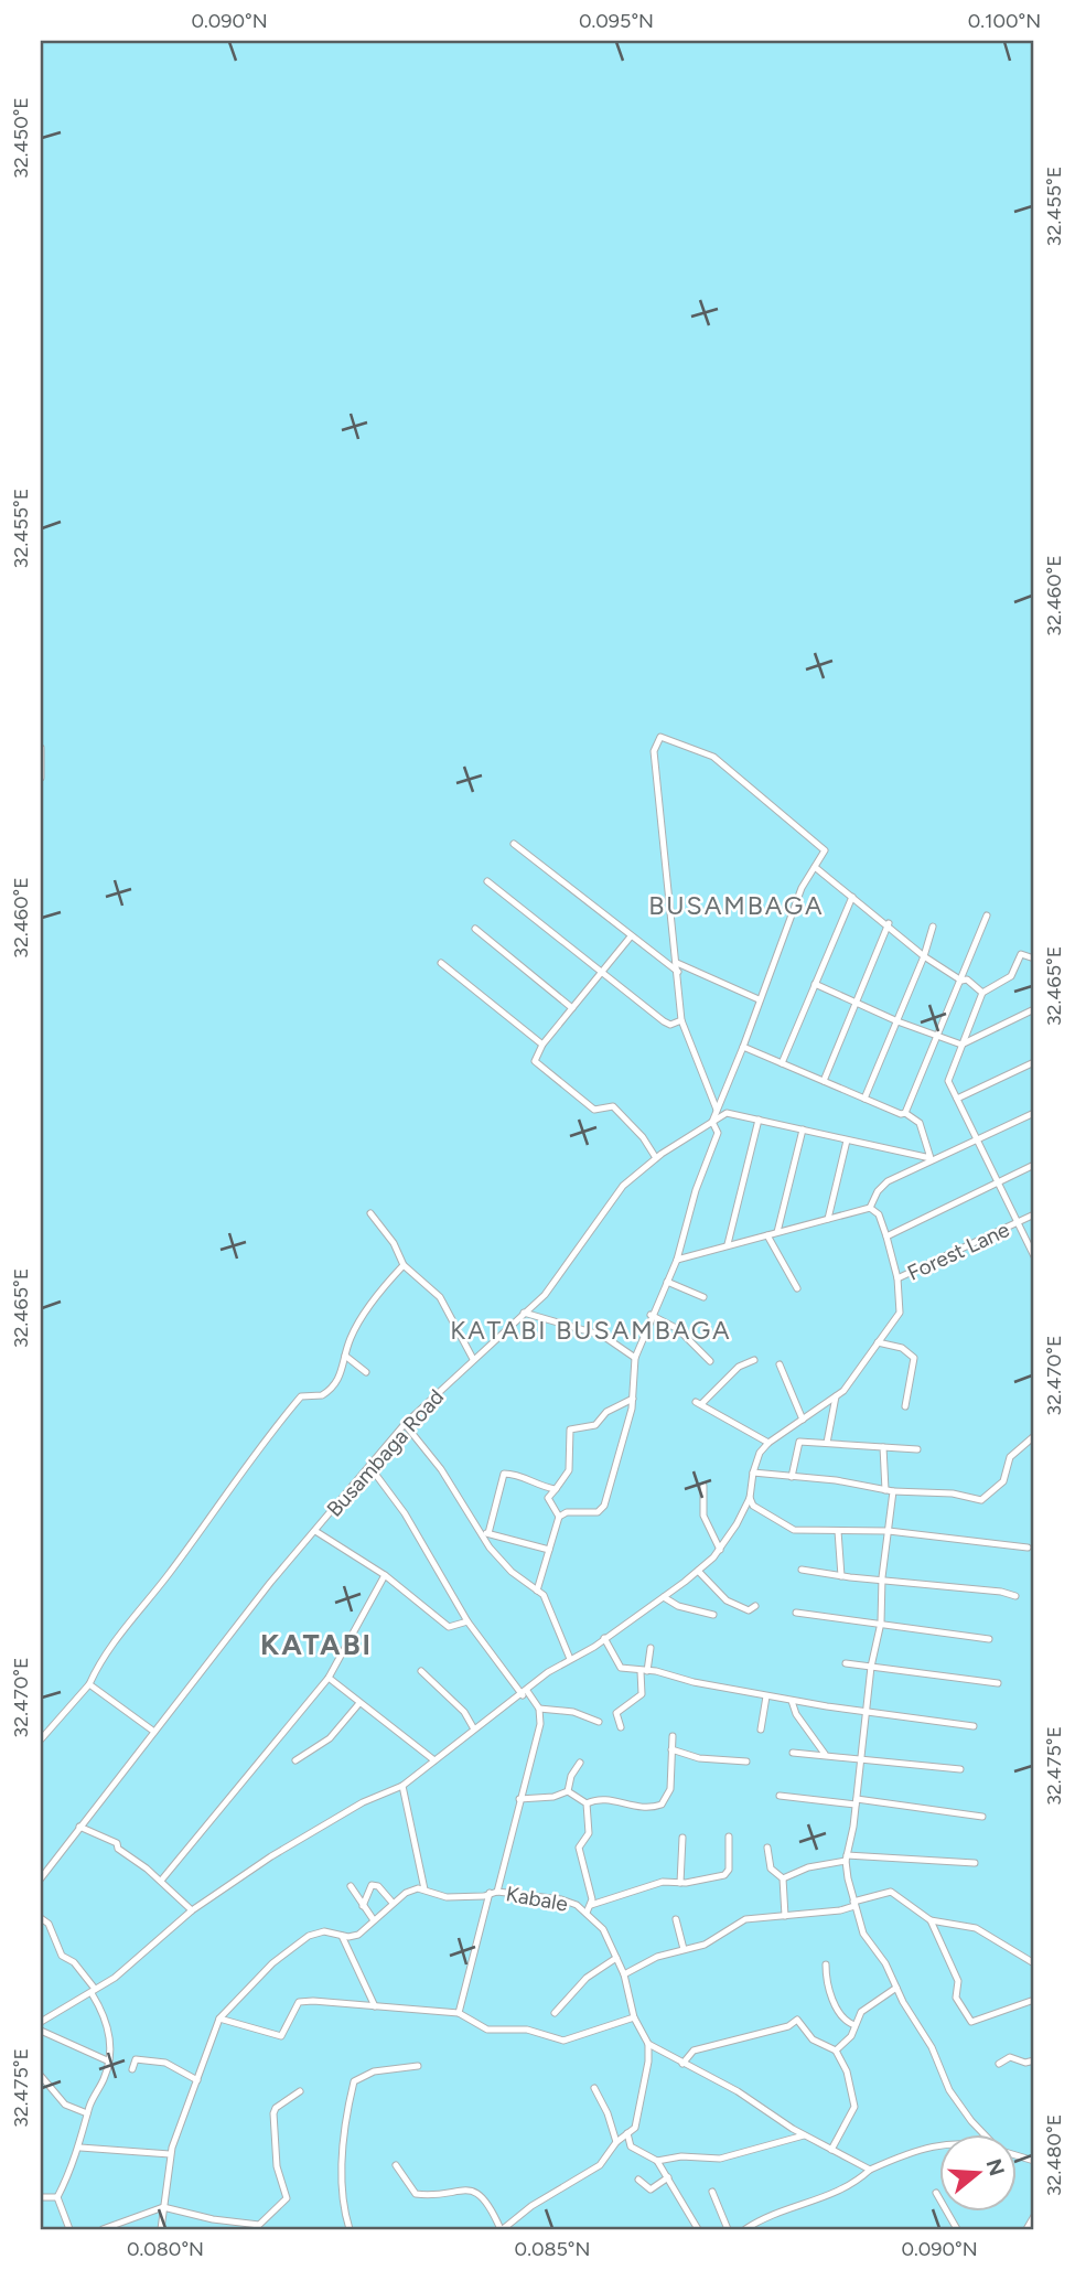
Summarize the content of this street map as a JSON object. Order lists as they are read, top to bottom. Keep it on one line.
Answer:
{"streets":{"street":["Forest Lane","Busambaga Road","Kabale"]},"districts":["BUSAMBAGA","KATABI BUSAMBAGA","KATABI"],"north":"right","coordinates":["0.090°N","0.095°N","0.100°N","32.450°E","32.455°E","32.460°E","32.465°E","32.470°E","32.475°E","32.480°E","0.080°N","0.085°N"]}
